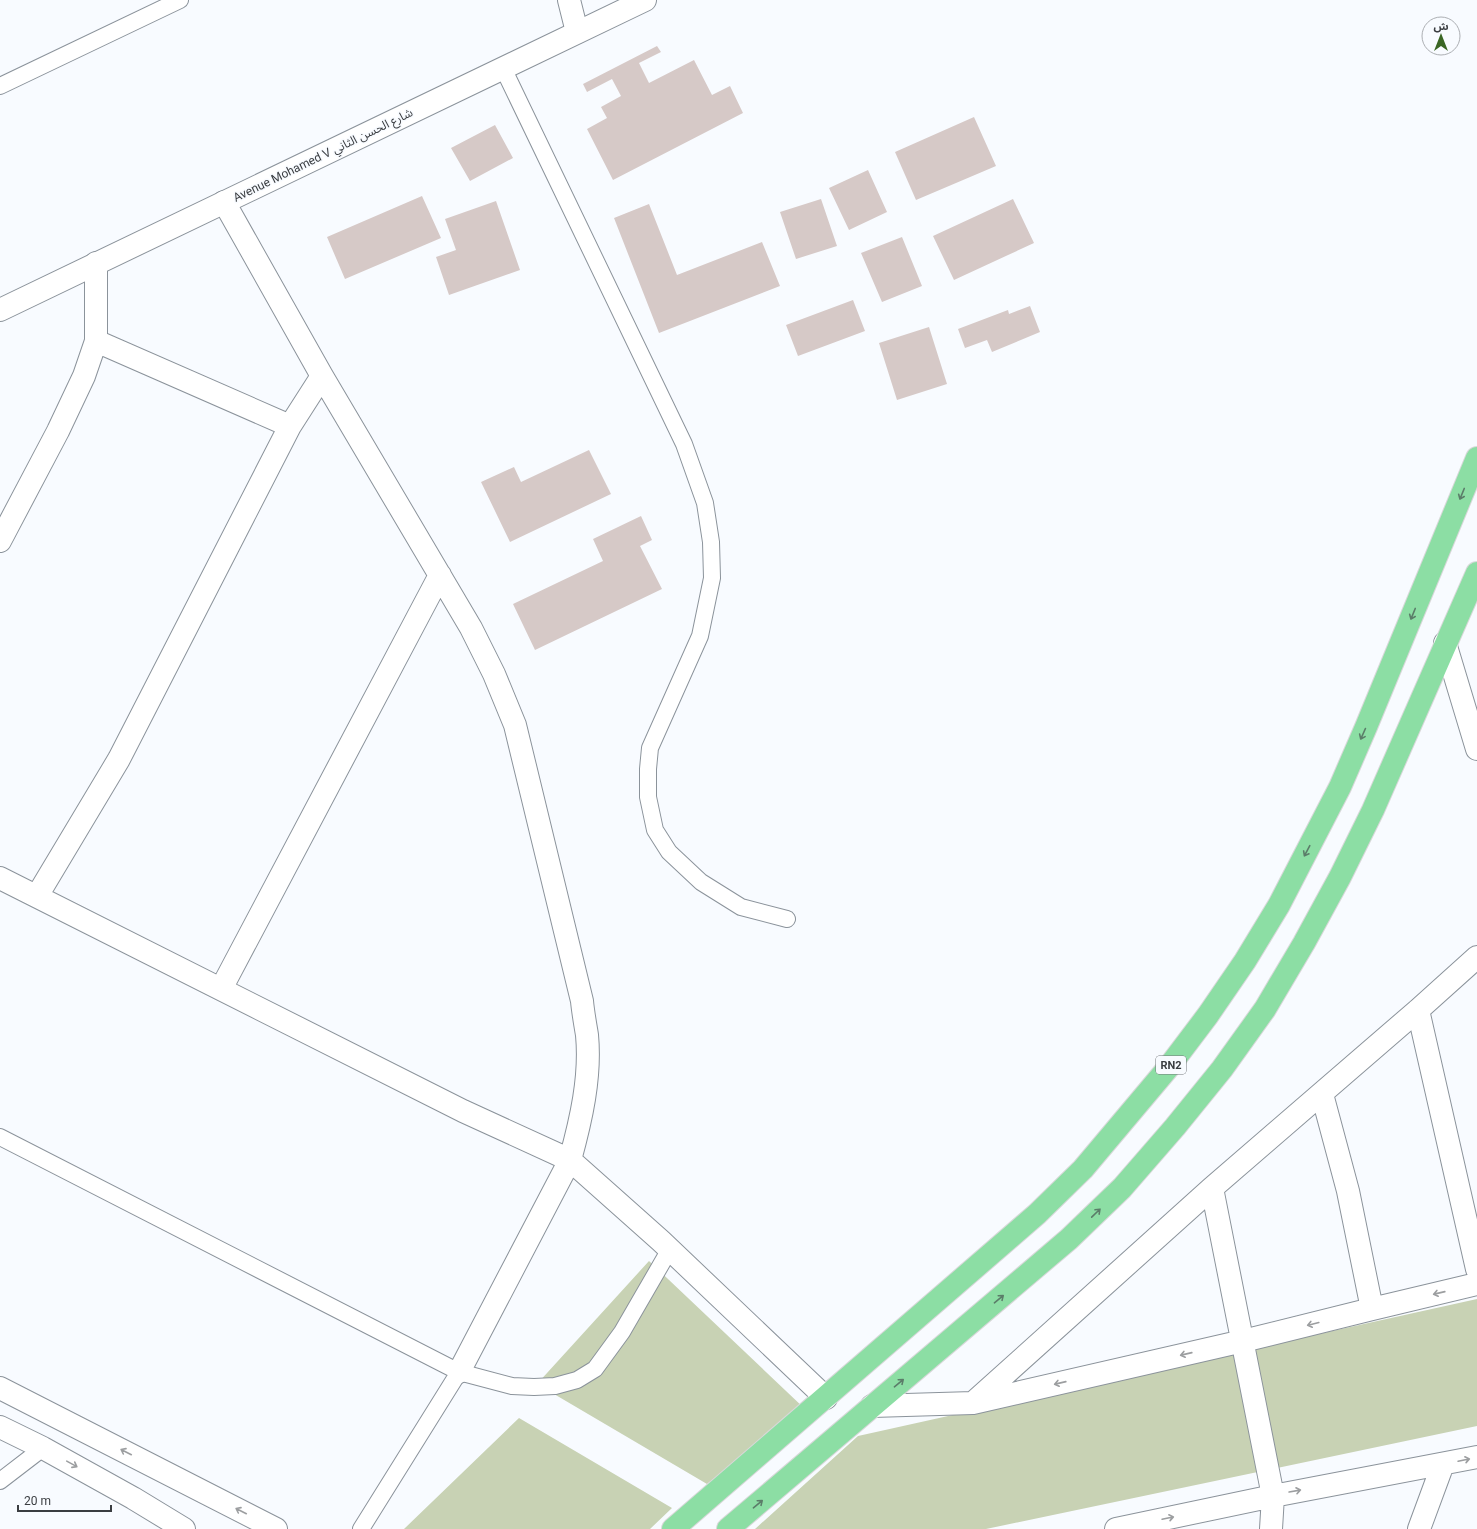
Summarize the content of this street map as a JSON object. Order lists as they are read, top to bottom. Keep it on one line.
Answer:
{"streets":{"highway":["RN2"],"street":["Avenue Mohamed V شارع الحسن الثاني"]},"scale_bar":"20 m","north":"top"}
